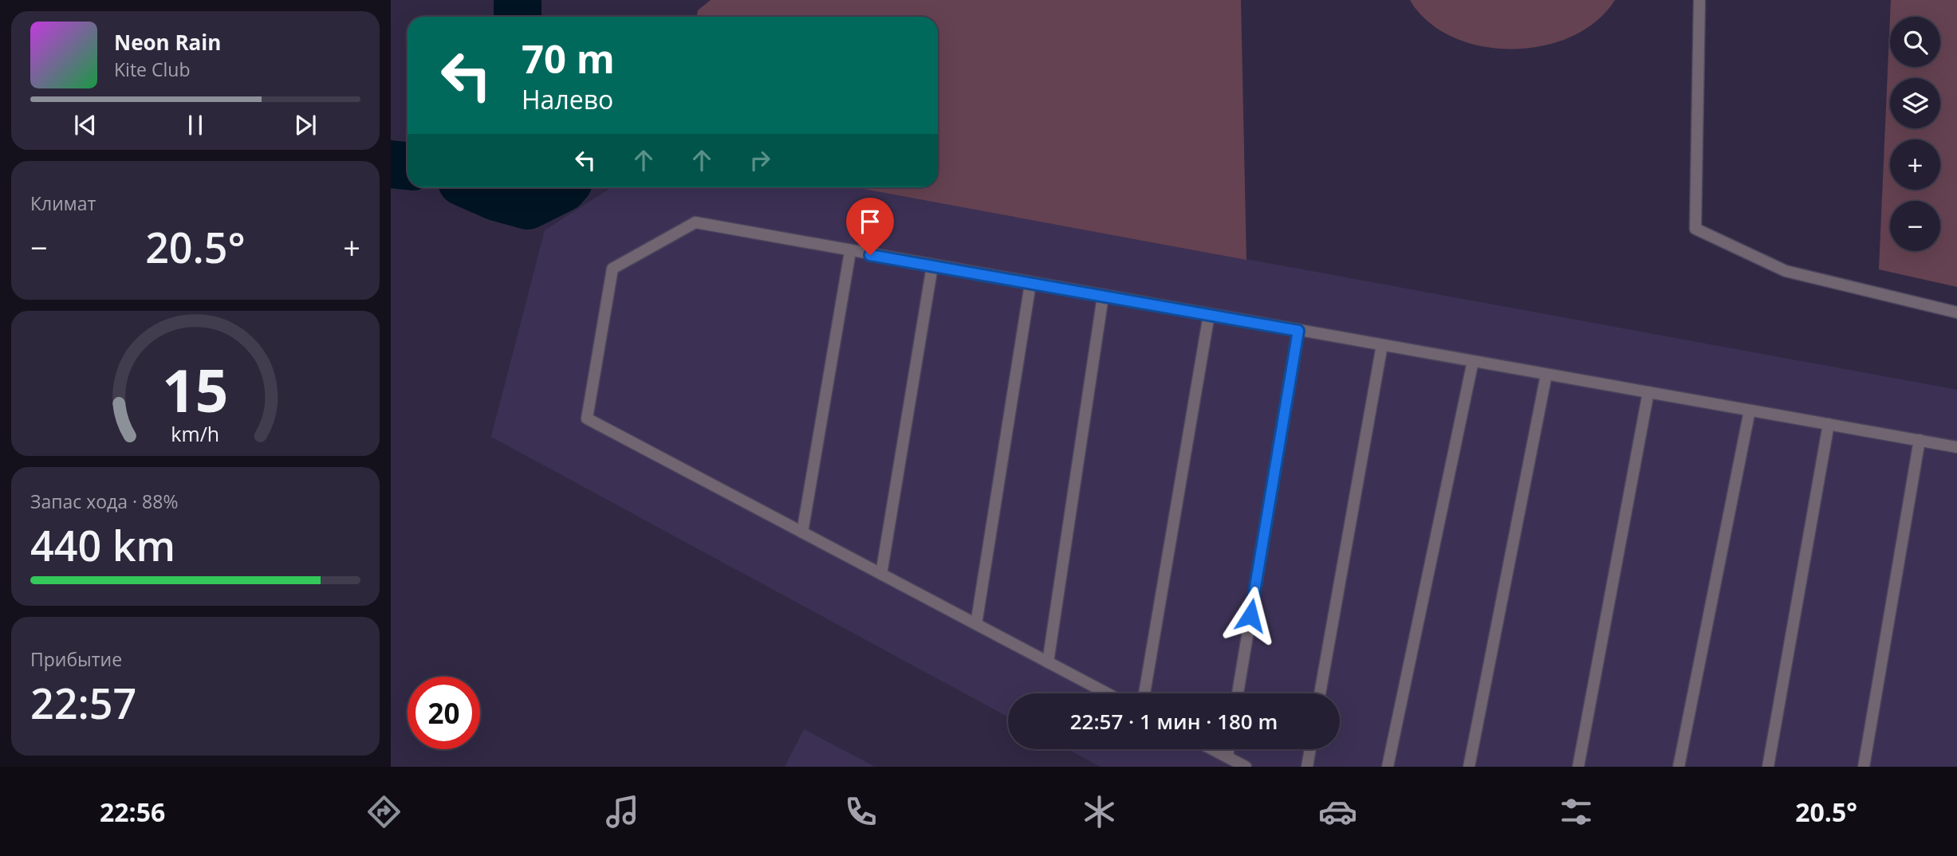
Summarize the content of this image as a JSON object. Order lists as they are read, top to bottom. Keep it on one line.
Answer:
{"page":{"map_buttons":["+","−"],"turn":["70 m","Налево"],"song":["Neon Rain","Kite Club"],"tile":["Климат",["Запас хода · 88%","440 km"],["Прибытие","22:57"]],"heat":["−","20.5°","+"],"limit":"20","trip":"22:57 · 1 мин · 180 m","tabs":["22:56","20.5°"],"gauge":["15","km/h"]}}
